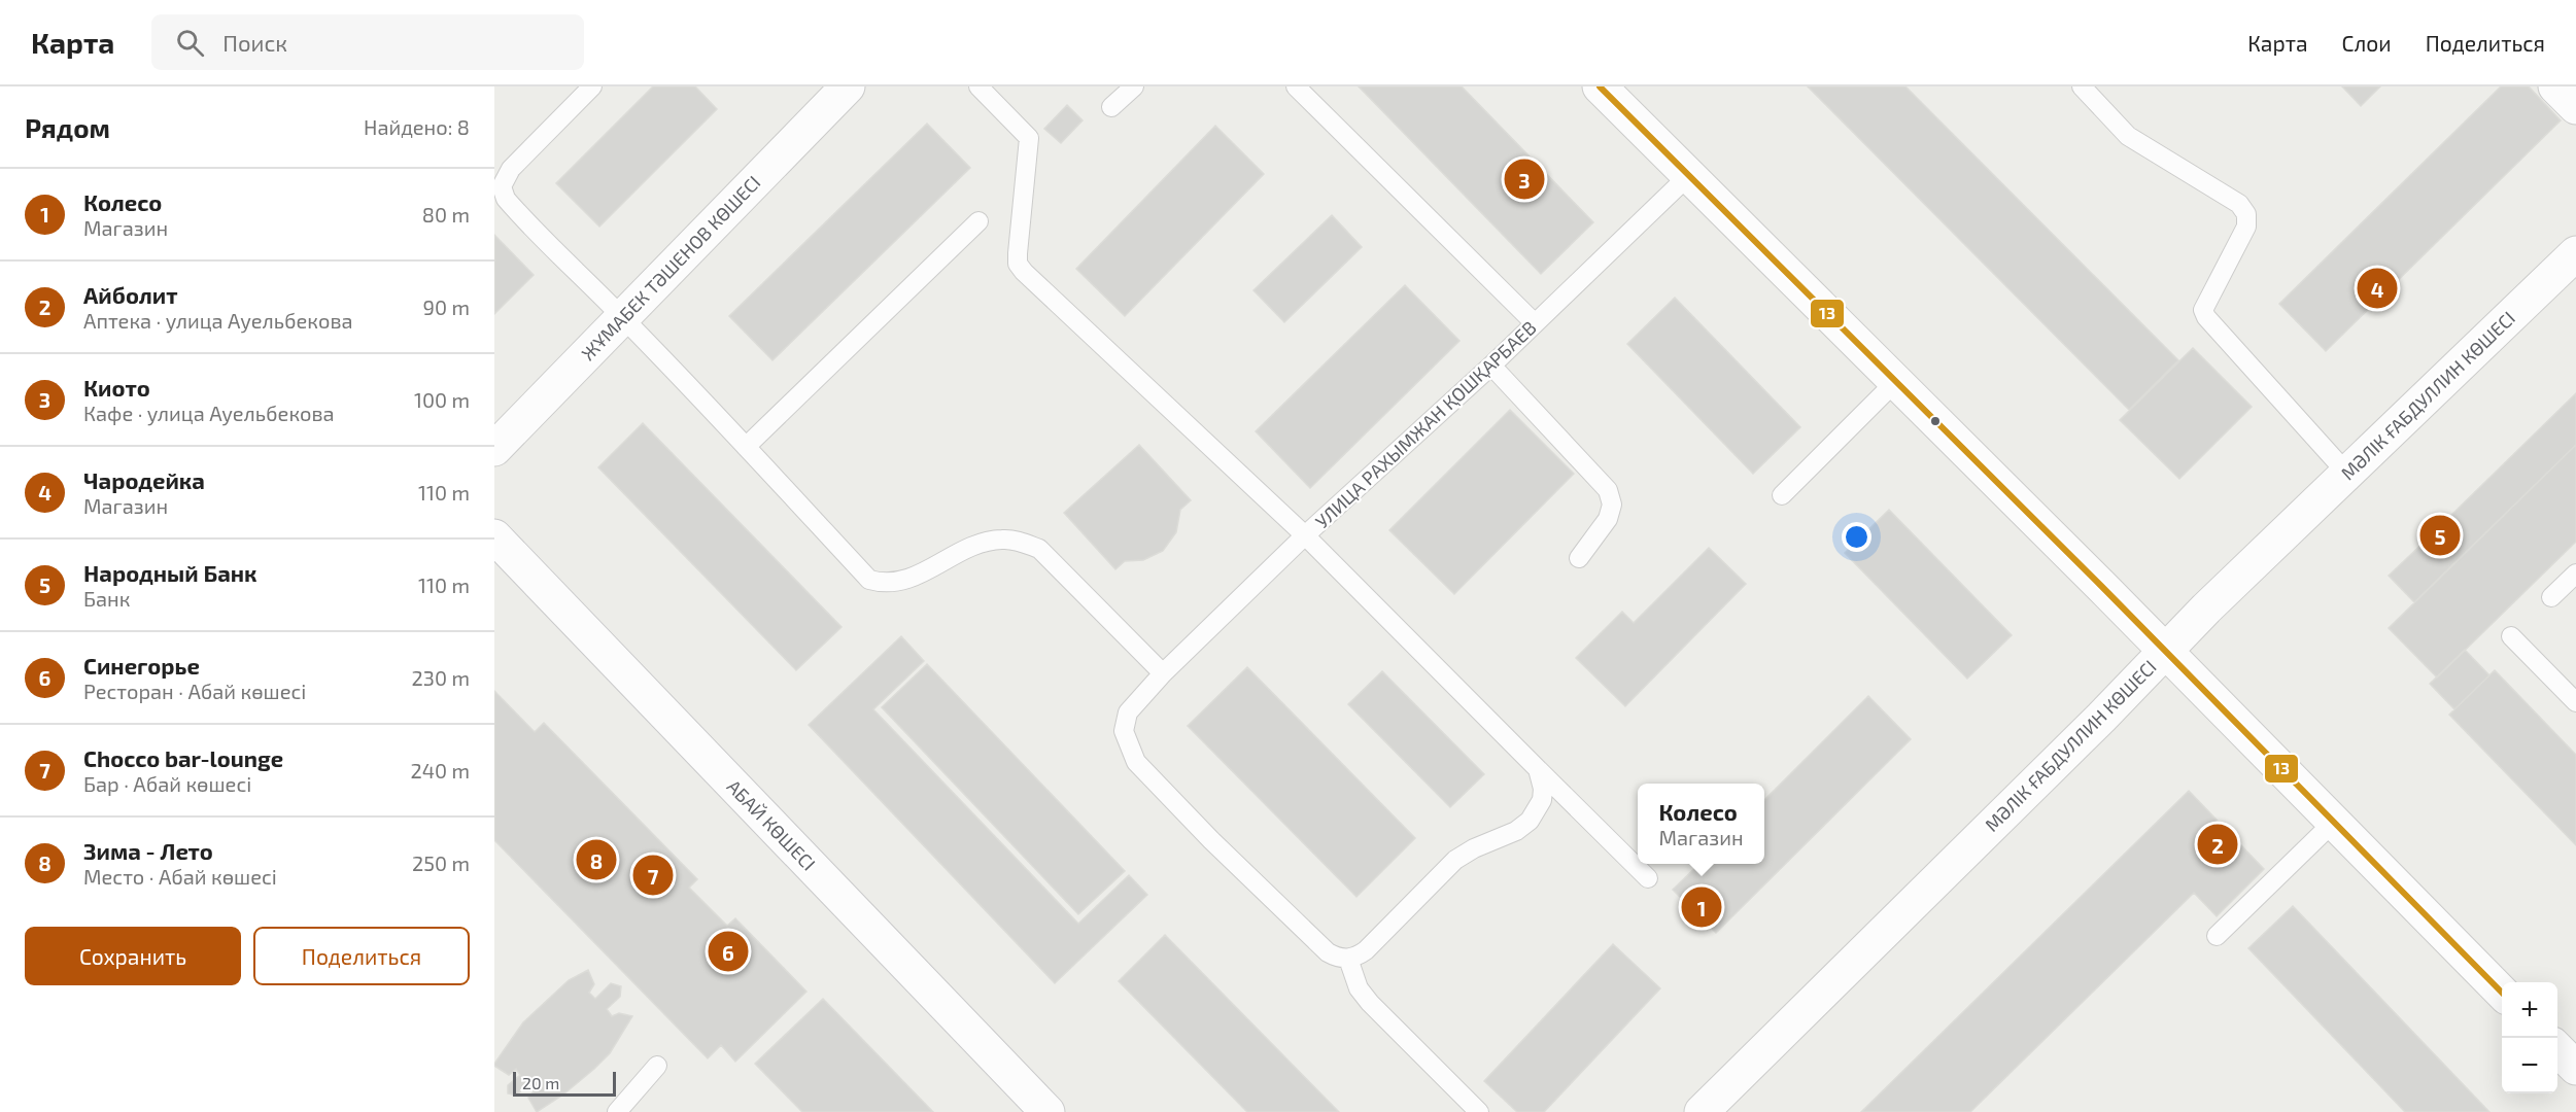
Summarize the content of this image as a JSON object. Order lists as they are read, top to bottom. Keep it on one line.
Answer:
{"streets":{"street":["ЖҰМАБЕК ТӘШЕНОВ КӨШЕСІ","МӘЛІК ҒАБДУЛЛИН КӨШЕСІ","АБАЙ КӨШЕСІ"],"lane":["УЛИЦА РАХЫМЖАН ҚОШҚАРБАЕВ"]},"lines":["transit line 13"],"scale_bar":"20 m","page":{"header":"Карта","search":"Поиск","nav":["Карта","Слои","Поделиться"],"heading":["Рядом","Найдено: 8"],"pins":["3","4","5","2","8","7","1","6"],"list":[{"mark":"1","name":"Колесо","note":"Магазин","value":"80 m"},{"mark":"2","name":"Айболит","note":"Аптека · улица Ауельбекова","value":"90 m"},{"mark":"3","name":"Киото","note":"Кафе · улица Ауельбекова","value":"100 m"},{"mark":"4","name":"Чародейка","note":"Магазин","value":"110 m"},{"mark":"5","name":"Народный Банк","note":"Банк","value":"110 m"},{"mark":"6","name":"Синегорье","note":"Ресторан · Абай көшесі","value":"230 m"},{"mark":"7","name":"Chocco bar-lounge","note":"Бар · Абай көшесі","value":"240 m"},{"mark":"8","name":"Зима - Лето","note":"Место · Абай көшесі","value":"250 m"}],"popup":["Колесо","Магазин"],"buttons":["Сохранить","Поделиться"],"map_buttons":["+","−"],"scale":"20 m"}}
